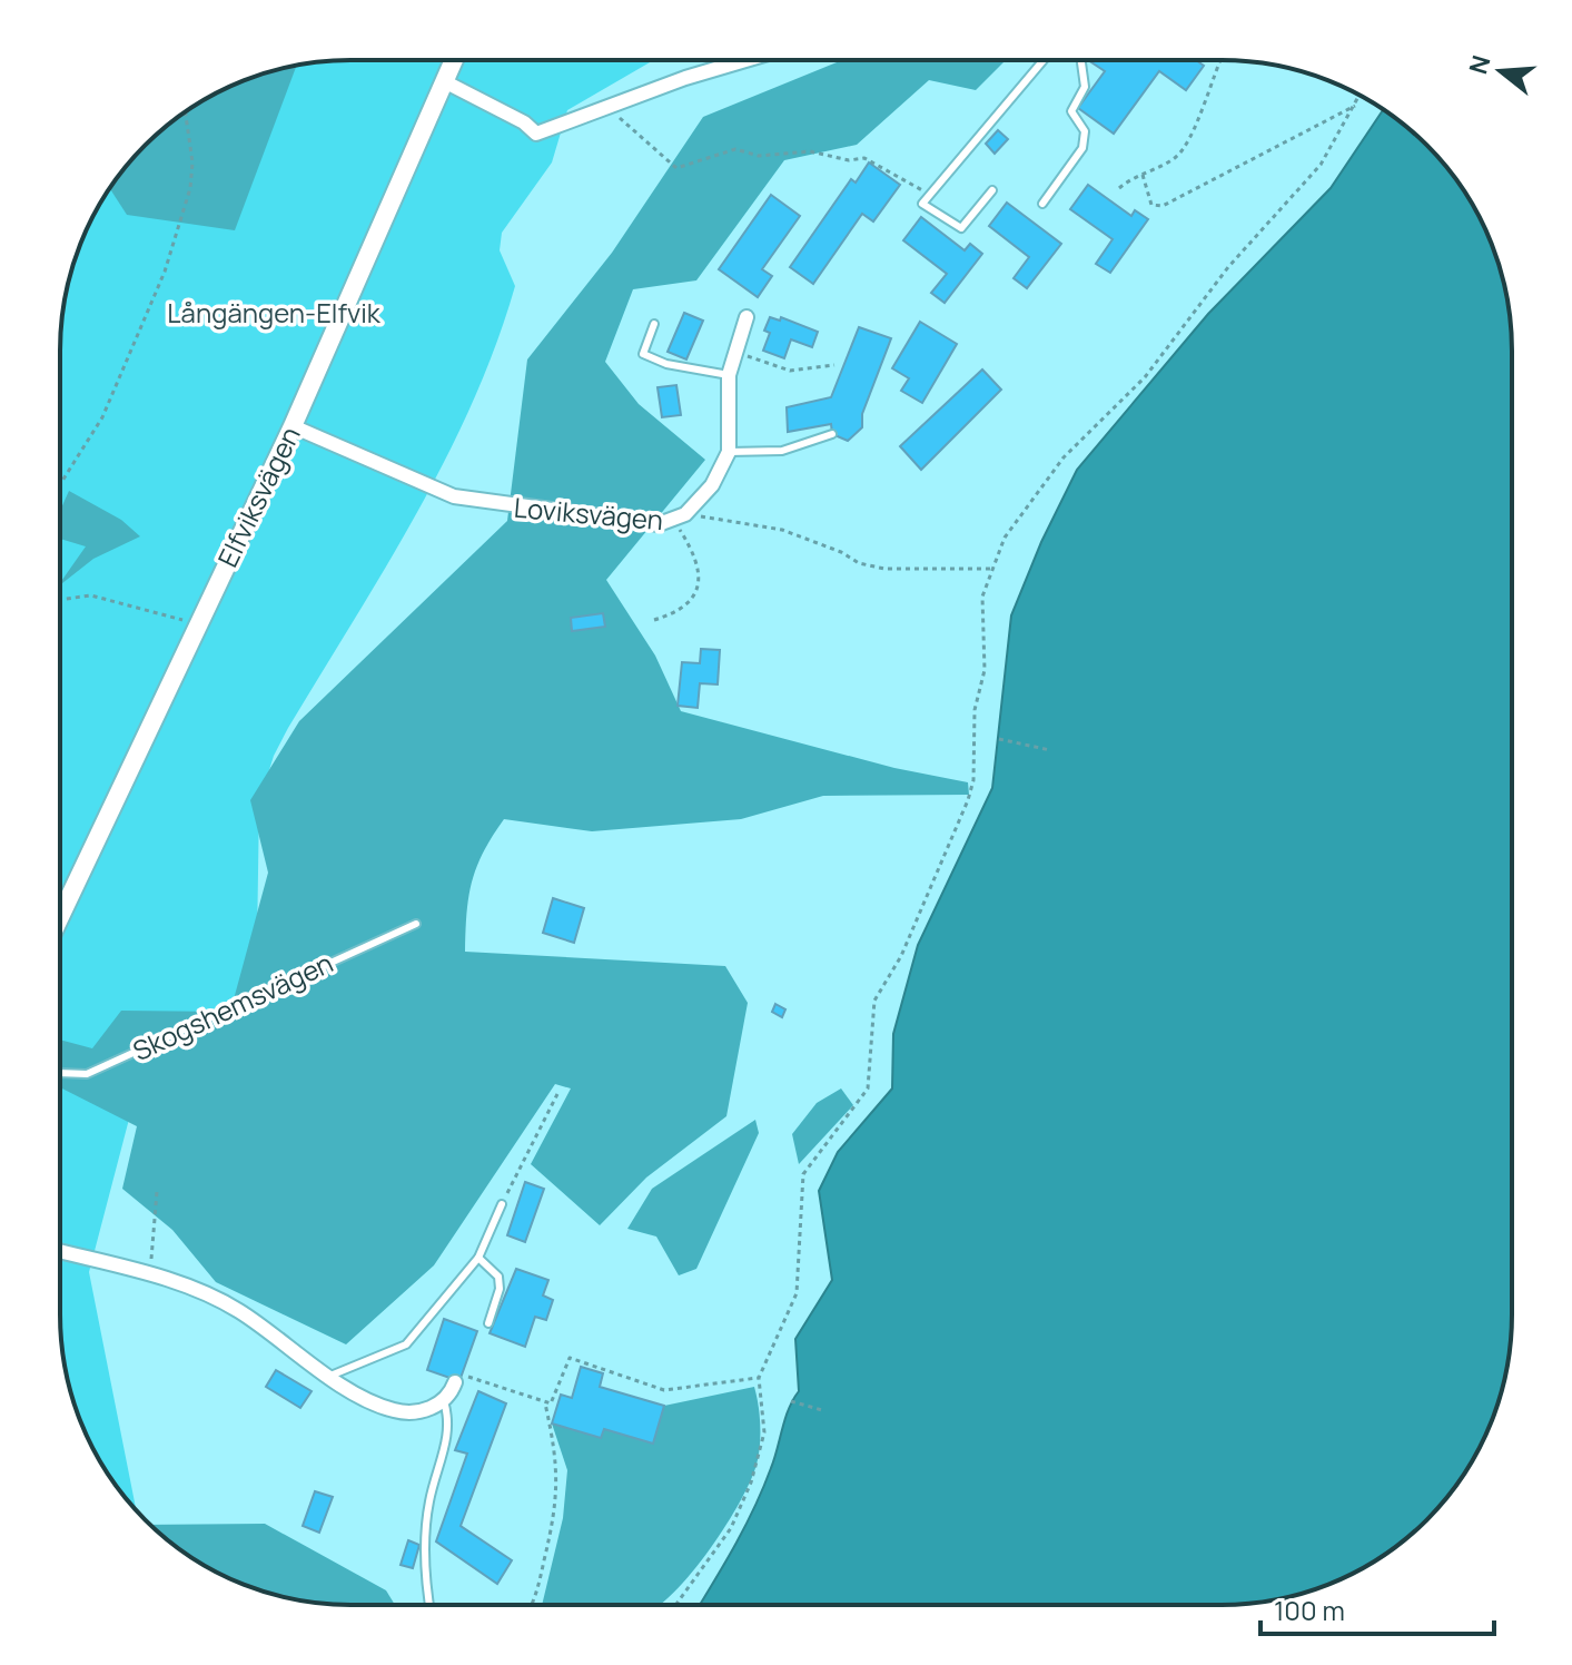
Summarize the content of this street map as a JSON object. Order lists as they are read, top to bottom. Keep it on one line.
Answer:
{"streets":{"street":["Elfviksvägen","Loviksvägen"],"lane":["Skogshemsvägen"]},"crossings":[["Elfviksvägen","Loviksvägen"]],"parks":["Långängen-Elfvik"],"scale_bar":"100 m","north":"left"}
